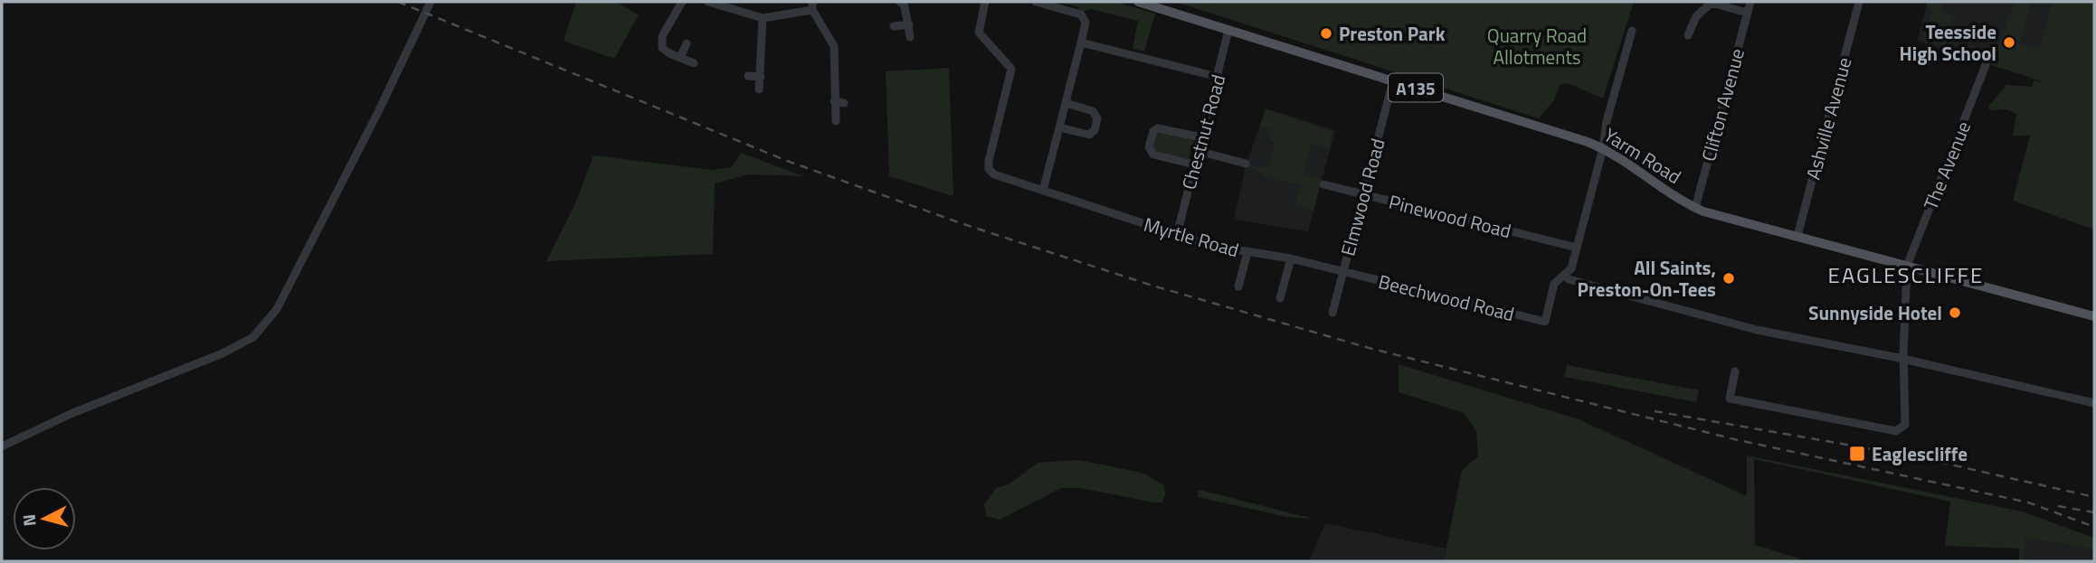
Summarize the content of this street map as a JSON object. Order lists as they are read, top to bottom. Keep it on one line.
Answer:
{"streets":{"main road":["A135","Yarm Road"],"street":["Clifton Avenue","Ashville Avenue","Chestnut Road","The Avenue","Elmwood Road","Pinewood Road","Myrtle Road","Beechwood Road"]},"crossings":[["Clifton Avenue","Yarm Road"],["Ashville Avenue","Yarm Road"],["Chestnut Road","Yarm Road"],["Chestnut Road","Myrtle Road"],["Yarm Road","The Avenue"],["Yarm Road","Elmwood Road"],["Elmwood Road","Pinewood Road"],["Elmwood Road","Myrtle Road"],["Elmwood Road","Beechwood Road"],["Myrtle Road","Beechwood Road"]],"districts":["EAGLESCLIFFE"],"parks":["Quarry Road Allotments"],"places":{"other":["Preston Park","Teesside High School","All Saints, Preston-On-Tees","Sunnyside Hotel"],"transit":["Eaglescliffe"]},"north":"left"}
